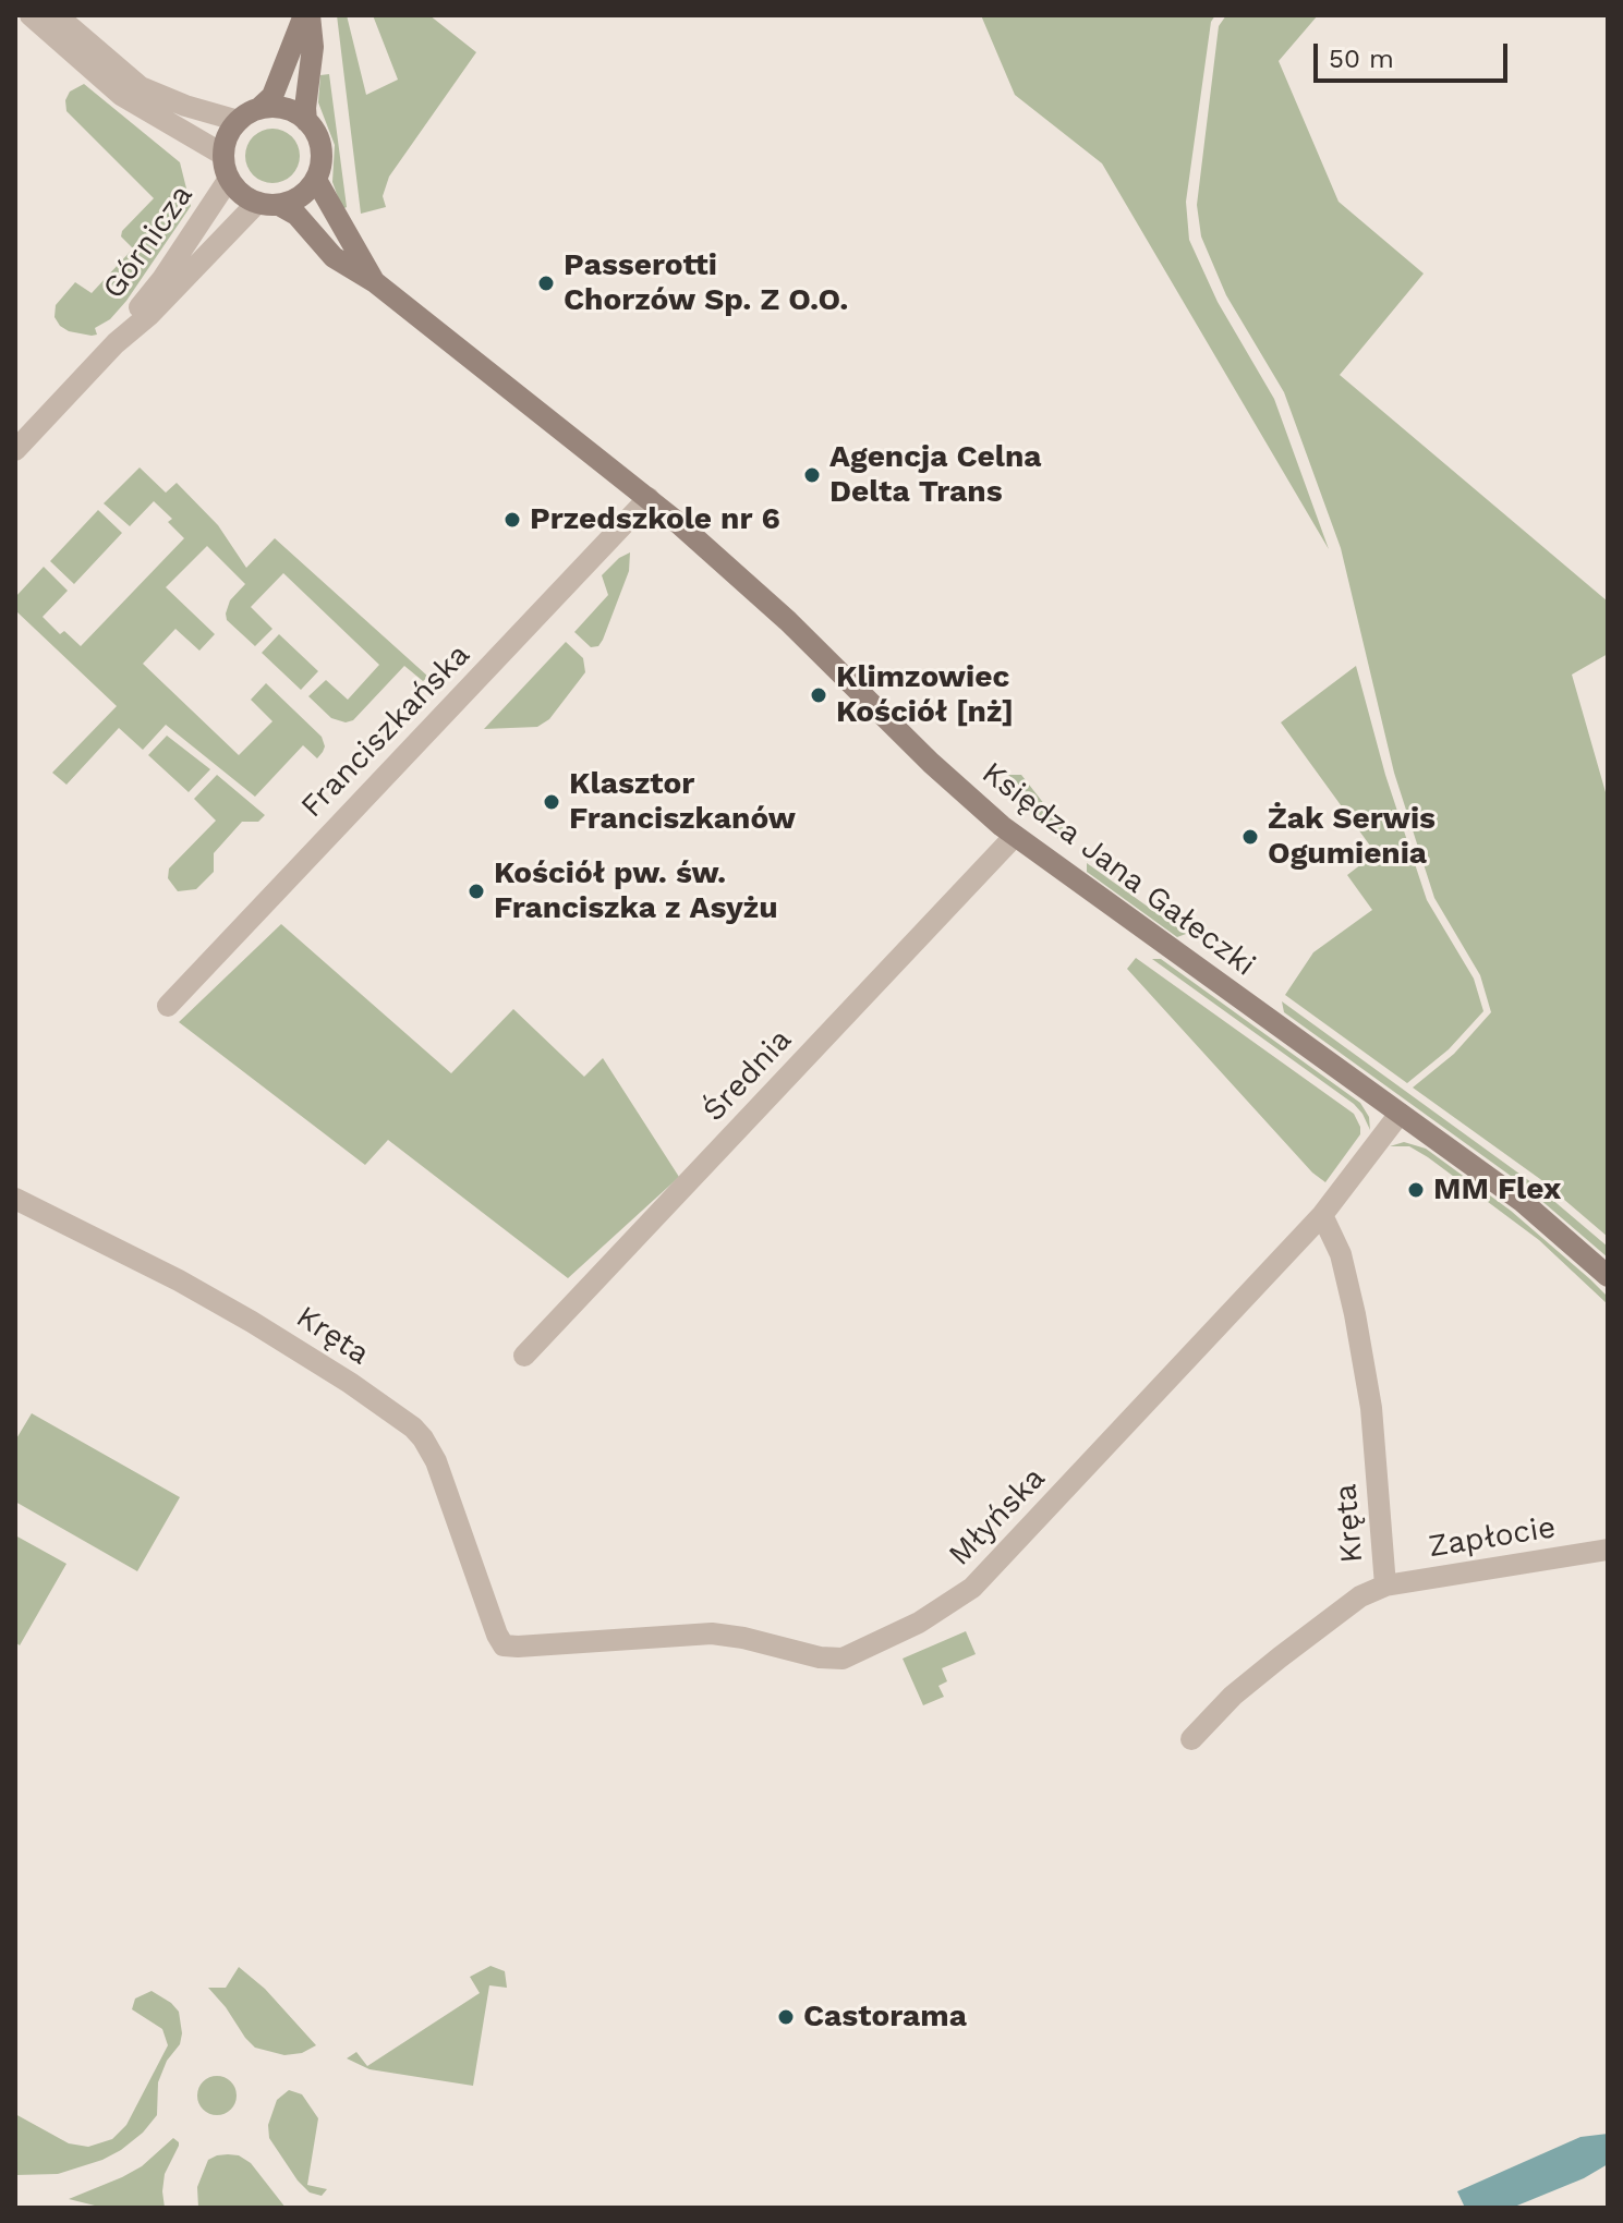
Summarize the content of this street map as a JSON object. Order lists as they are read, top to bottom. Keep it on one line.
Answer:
{"streets":{"main road":["Księdza Jana Gałeczki"],"street":["Górnicza","Franciszkańska","Średnia","Kręta","Młyńska","Zapłocie"]},"crossings":[["Górnicza","Księdza Jana Gałeczki"],["Franciszkańska","Księdza Jana Gałeczki"],["Księdza Jana Gałeczki","Średnia"],["Księdza Jana Gałeczki","Młyńska"],["Kręta","Młyńska"],["Kręta","Zapłocie"]],"places":["Passerotti Chorzów Sp. Z O.O.","Agencja Celna Delta Trans","Przedszkole nr 6","Klimzowiec Kościół [nż]","Klasztor Franciszkanów","Żak Serwis Ogumienia","Kościół pw. św. Franciszka z Asyżu","MM Flex","Castorama"],"scale_bar":"50 m"}
